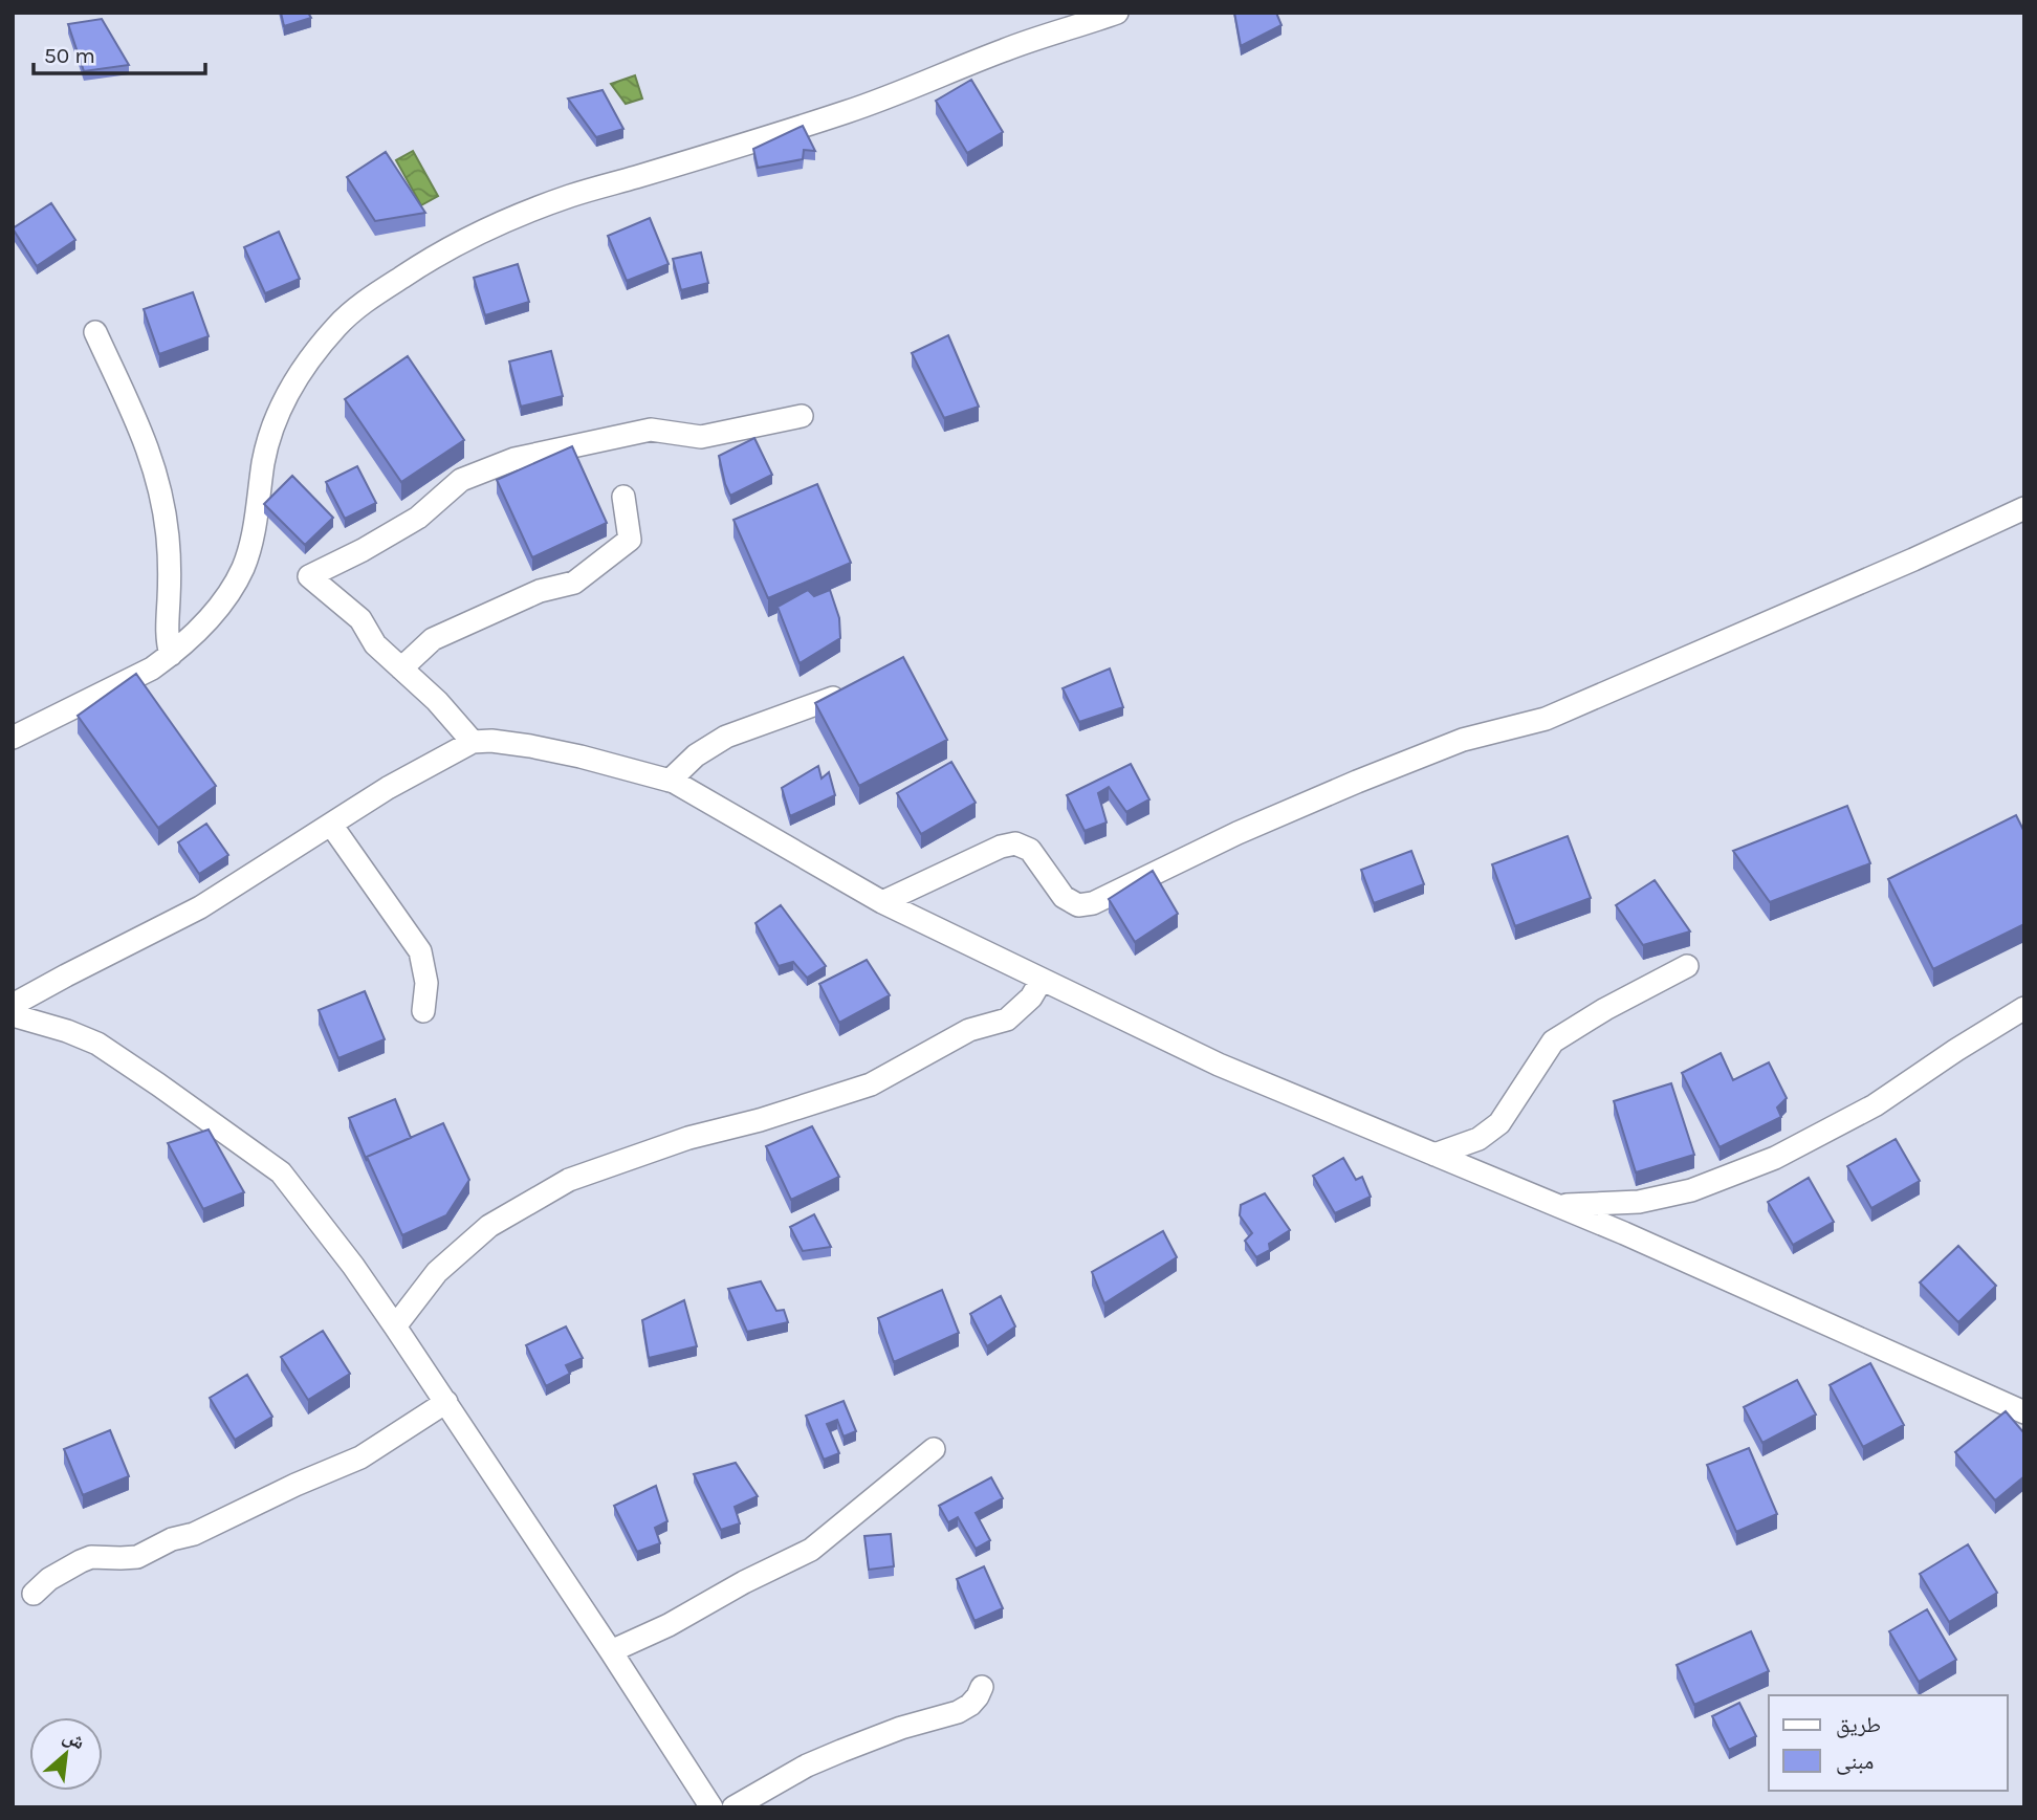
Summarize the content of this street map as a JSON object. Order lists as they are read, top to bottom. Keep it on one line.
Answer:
{"legend":["طريق","مبنى"],"scale_bar":"50 m","north":"top right"}
